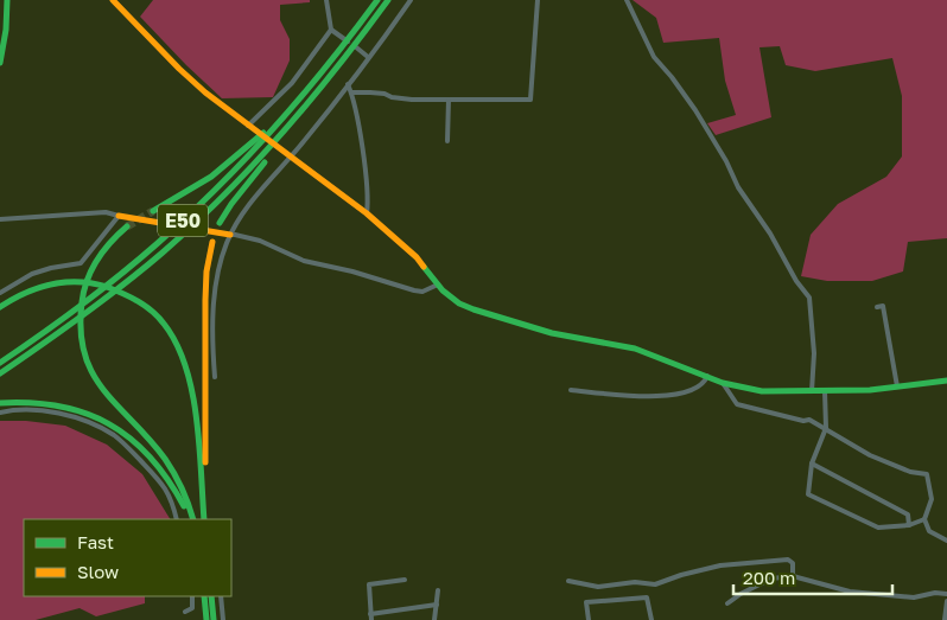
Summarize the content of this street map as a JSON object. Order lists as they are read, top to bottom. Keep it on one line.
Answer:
{"streets":{"main road":["E50"]},"legend":["Fast","Slow"],"scale_bar":"200 m"}
